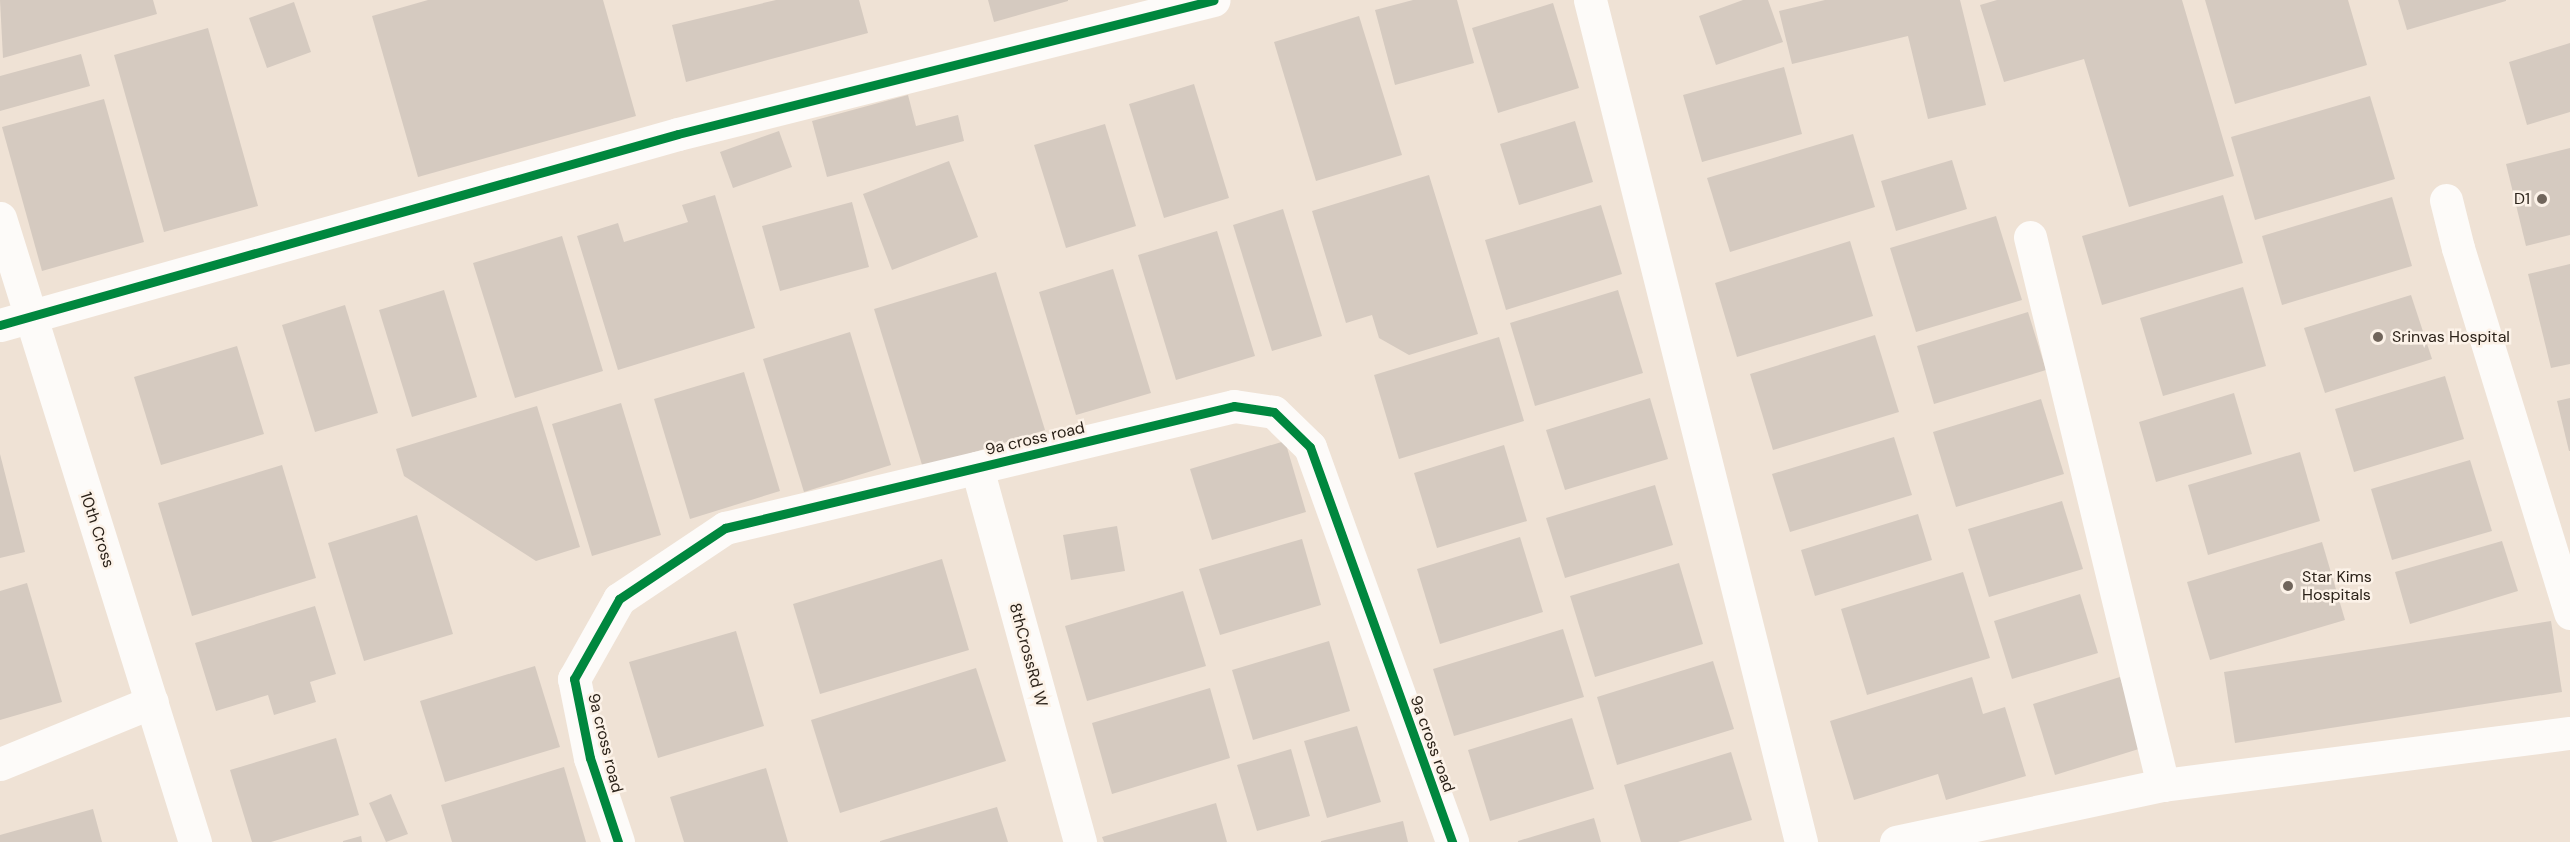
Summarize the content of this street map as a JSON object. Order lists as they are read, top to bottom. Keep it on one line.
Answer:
{"streets":{"street":["9a cross road","10th Cross","8thCrossRd W"]},"crossings":[["9a cross road","8thCrossRd W"]],"places":["D1","Srinvas Hospital","Star Kims Hospitals"]}
